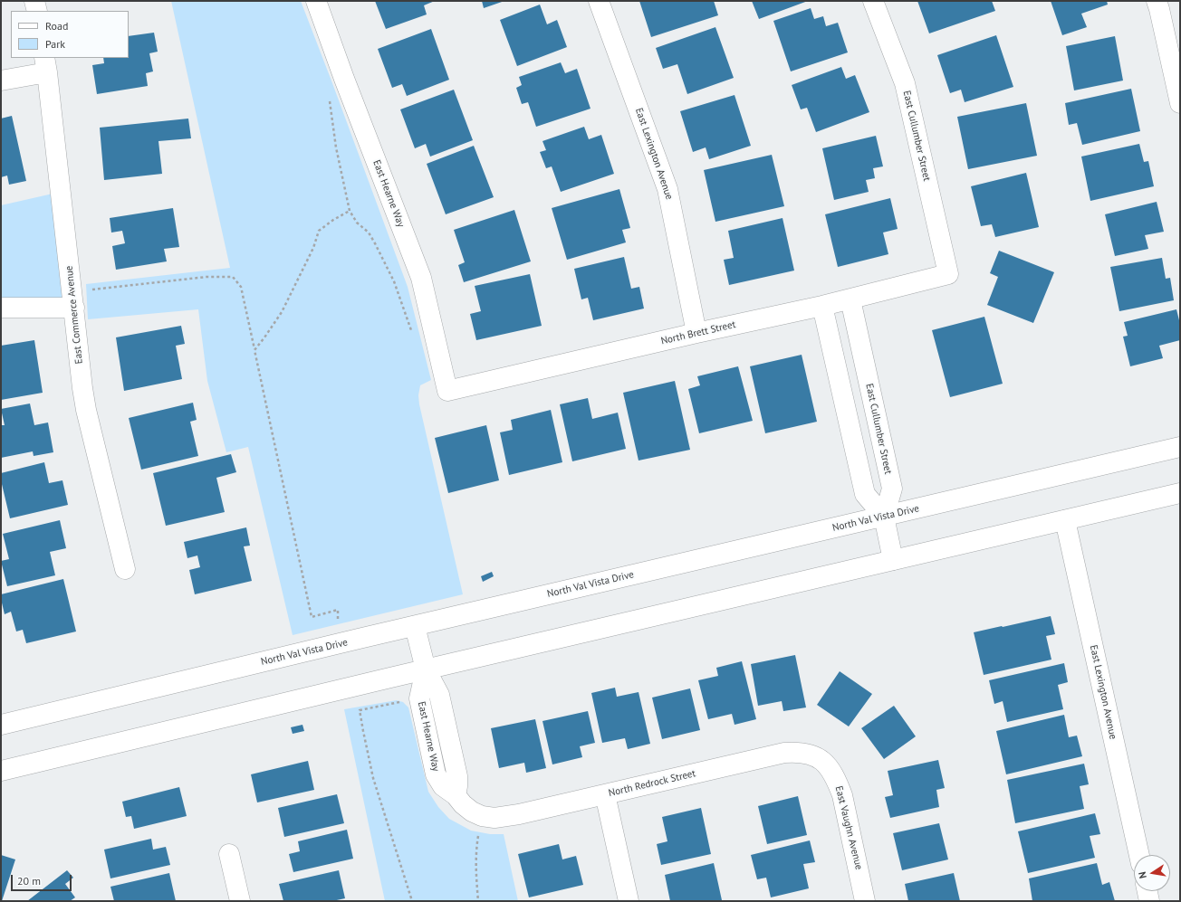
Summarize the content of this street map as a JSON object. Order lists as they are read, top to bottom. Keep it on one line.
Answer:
{"streets":{"street":["East Cullumber Street","East Lexington Avenue","East Hearne Way","East Commerce Avenue","North Brett Street","North Val Vista Drive","North Redrock Street","East Vaughn Avenue"]},"crossings":[["East Cullumber Street","North Brett Street"],["East Cullumber Street","North Val Vista Drive"],["East Lexington Avenue","North Brett Street"],["East Hearne Way","North Brett Street"],["East Hearne Way","North Val Vista Drive"],["East Hearne Way","North Redrock Street"],["North Redrock Street","East Vaughn Avenue"]],"legend":["Road","Park"],"scale_bar":"20 m","north":"left"}
